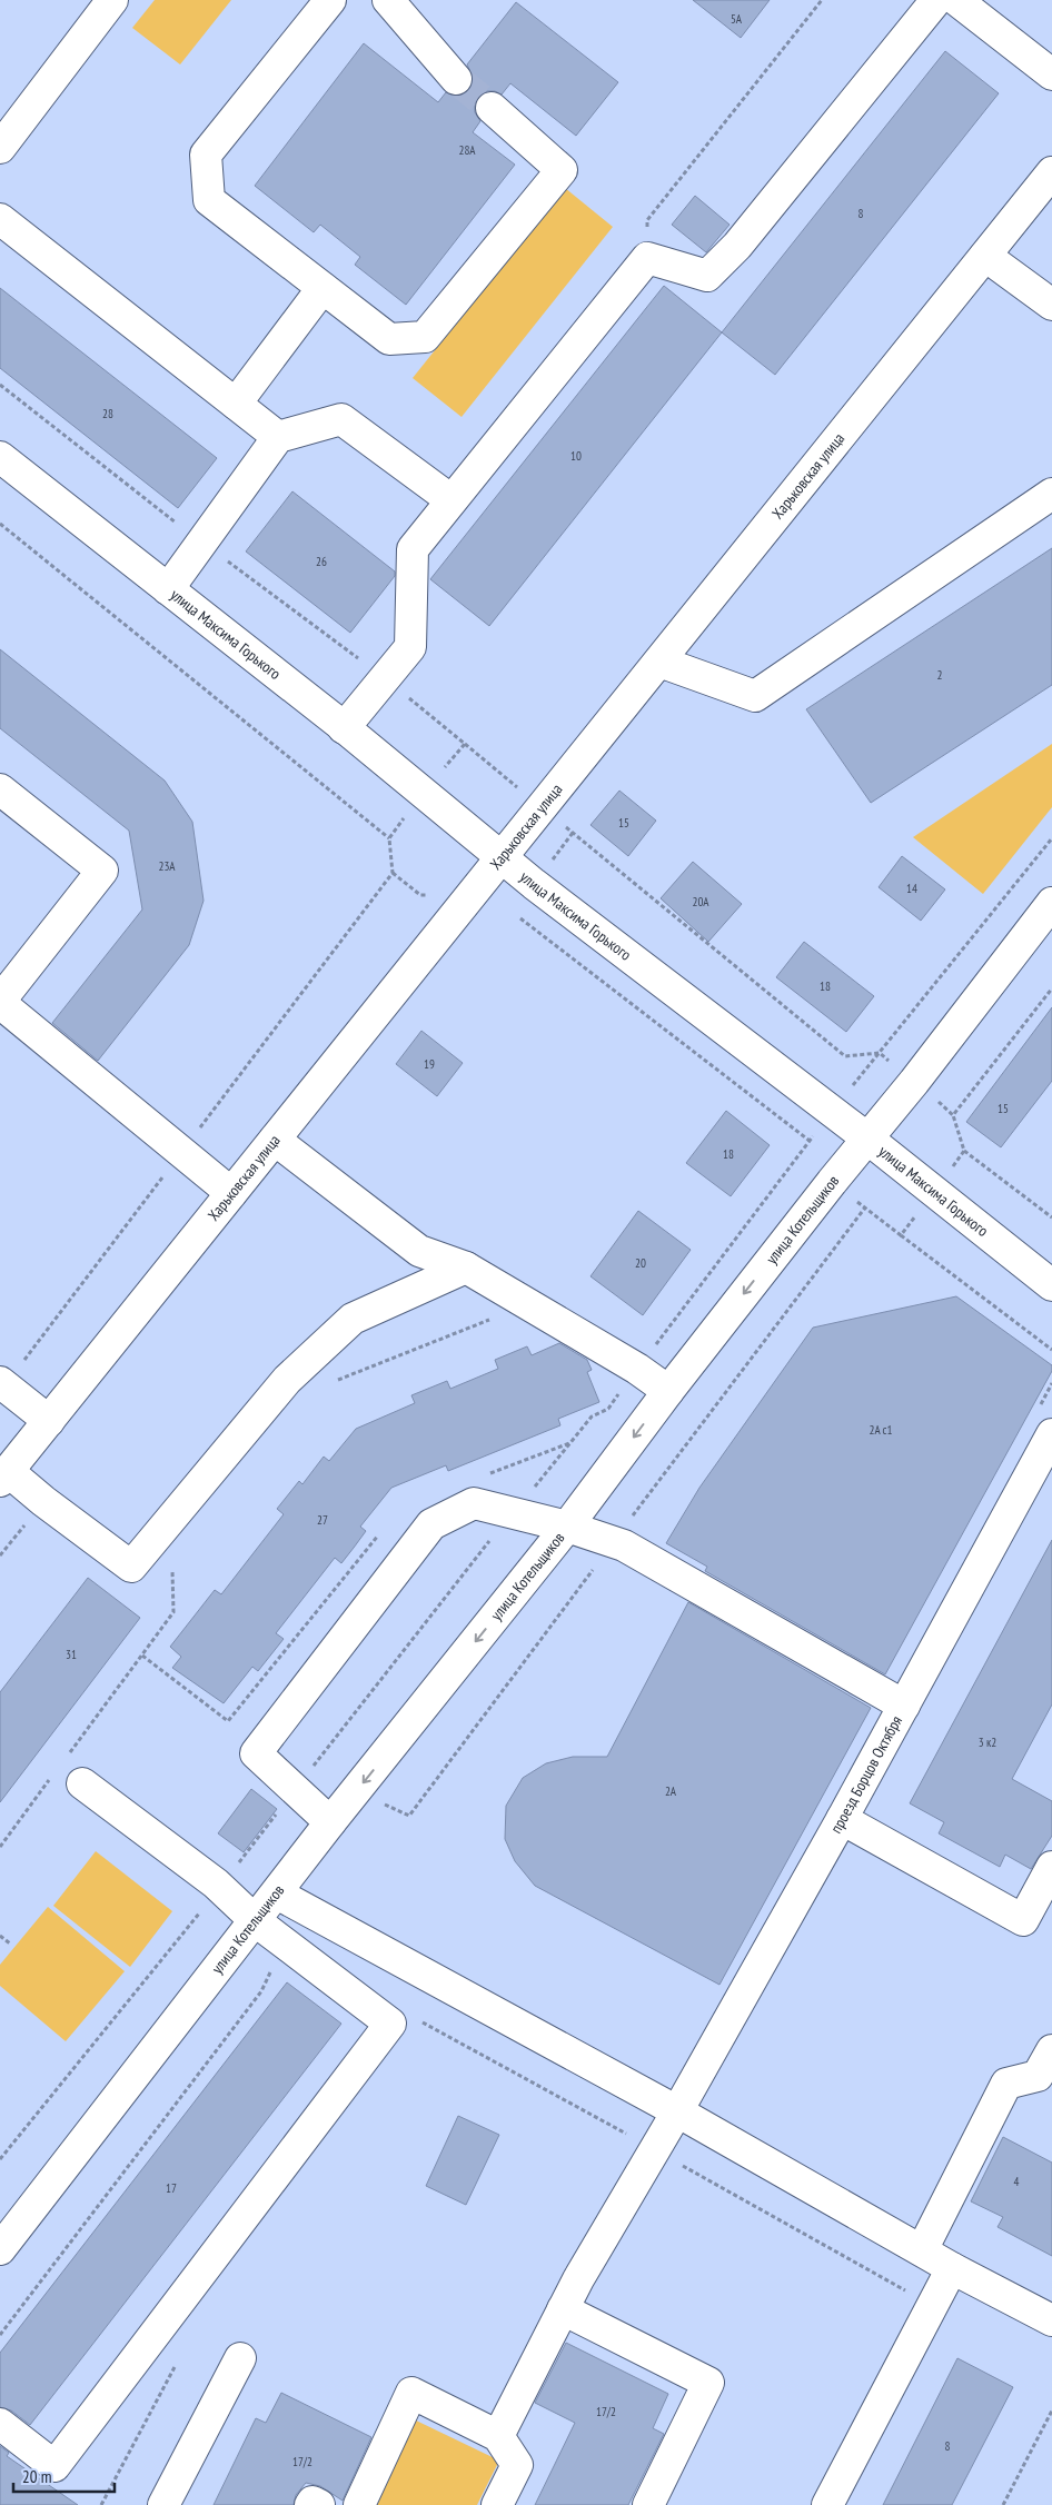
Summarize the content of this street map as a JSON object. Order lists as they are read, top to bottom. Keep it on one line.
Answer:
{"streets":{"street":["Харьковская улица","улица Максима Горького","улица Котельщиков","проезд Борцов Октября"]},"crossings":[["Харьковская улица","улица Максима Горького"],["улица Максима Горького","улица Котельщиков"]],"one_way":["улица Котельщиков"],"house_numbers":["5А","28А","8","28","10","26","2","15","23А","14","20А","18","19","15","18","20","2А с1","27","31","3 к2","2А","4","17","17/2","8","17/2"],"scale_bar":"20 m"}
